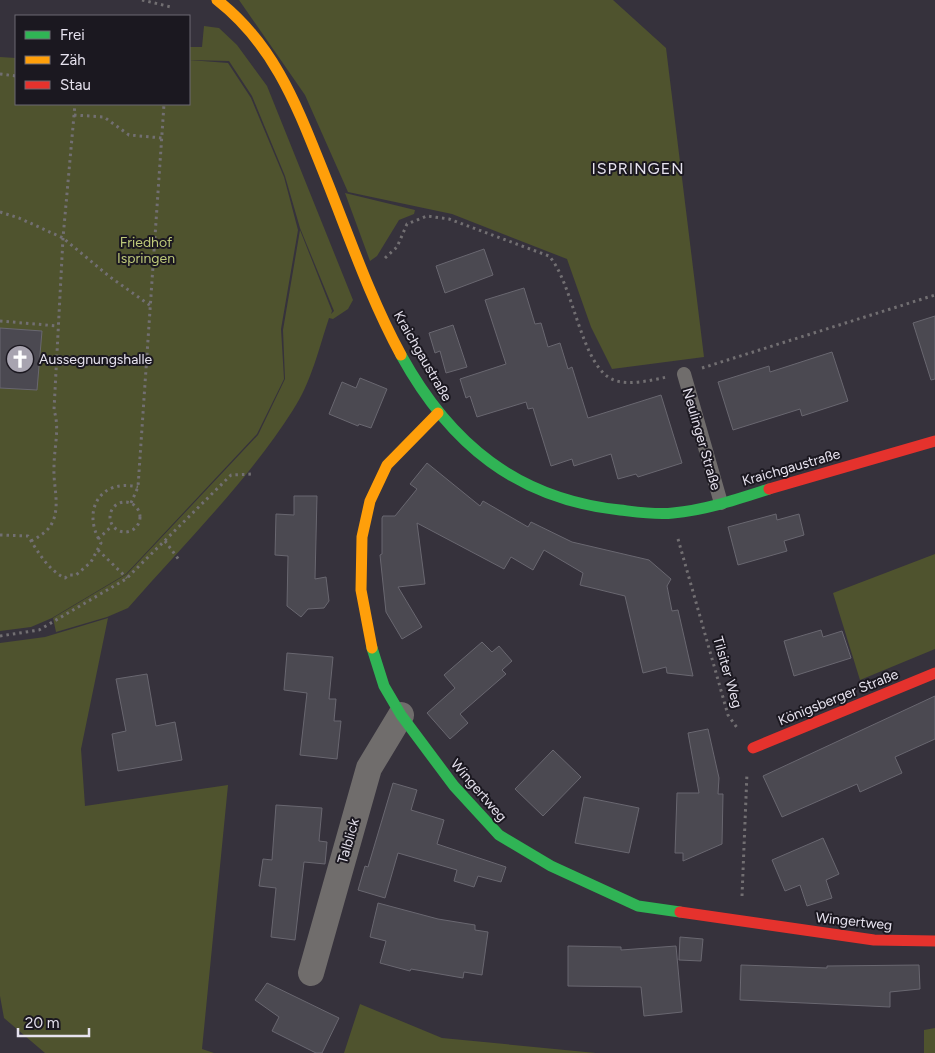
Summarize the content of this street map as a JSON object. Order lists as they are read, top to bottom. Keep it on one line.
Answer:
{"streets":{"street":["Kraichgaustraße","Königsberger Straße","Wingertweg","Talblick"],"lane":["Neulinger Straße"],"path":["Tilsiter Weg"]},"crossings":[["Kraichgaustraße","Neulinger Straße"],["Kraichgaustraße","Tilsiter Weg"],["Kraichgaustraße","Wingertweg"],["Tilsiter Weg","Königsberger Straße"],["Wingertweg","Talblick"]],"districts":["ISPRINGEN"],"parks":["Friedhof Ispringen"],"places":{"church":["Aussegnungshalle"]},"legend":["Frei","Zäh","Stau"],"scale_bar":"20 m"}
